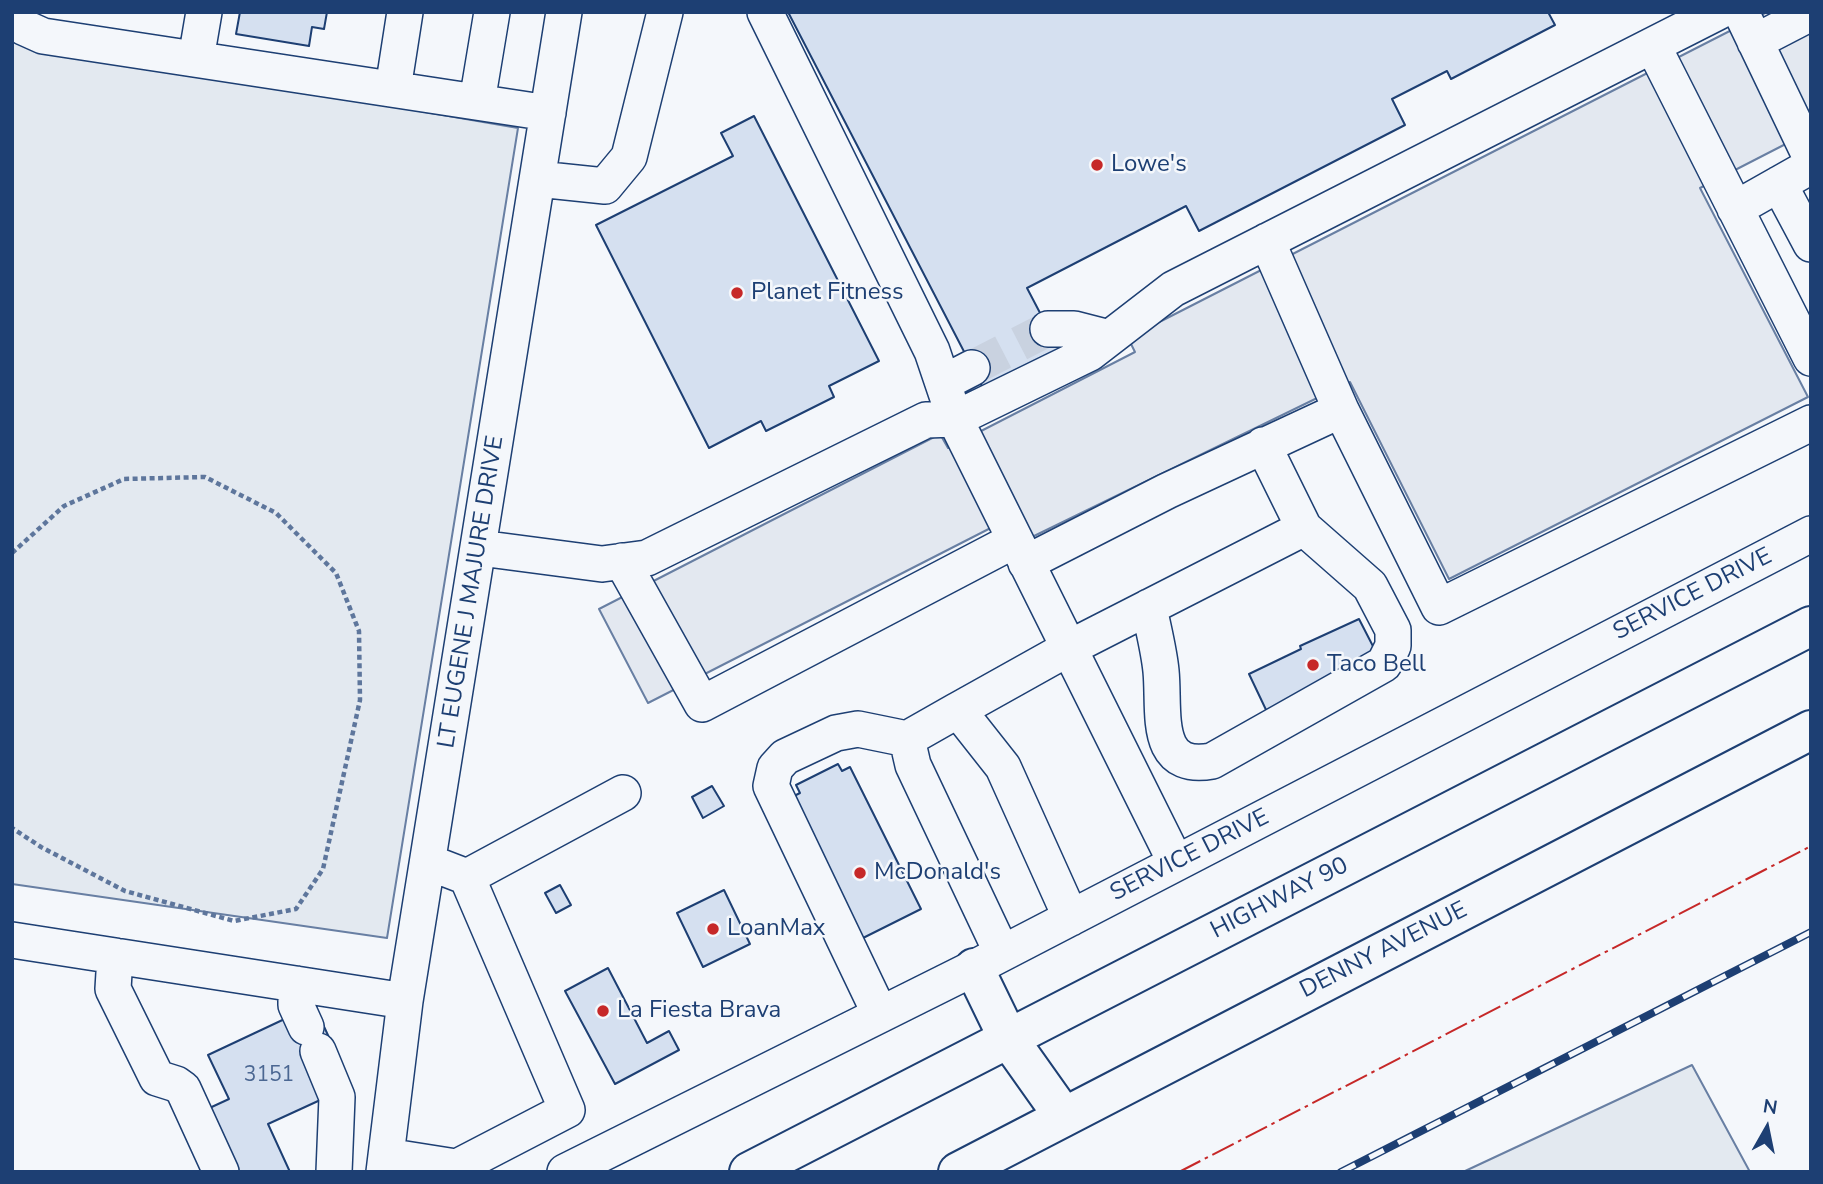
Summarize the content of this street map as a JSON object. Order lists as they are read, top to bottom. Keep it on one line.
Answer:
{"streets":{"main road":["HIGHWAY 90","DENNY AVENUE"],"street":["LT EUGENE J MAJURE DRIVE","SERVICE DRIVE"]},"places":["Lowe's","Planet Fitness","Taco Bell","McDonald's","LoanMax","La Fiesta Brava"],"house_numbers":["3151"],"north":"top"}
